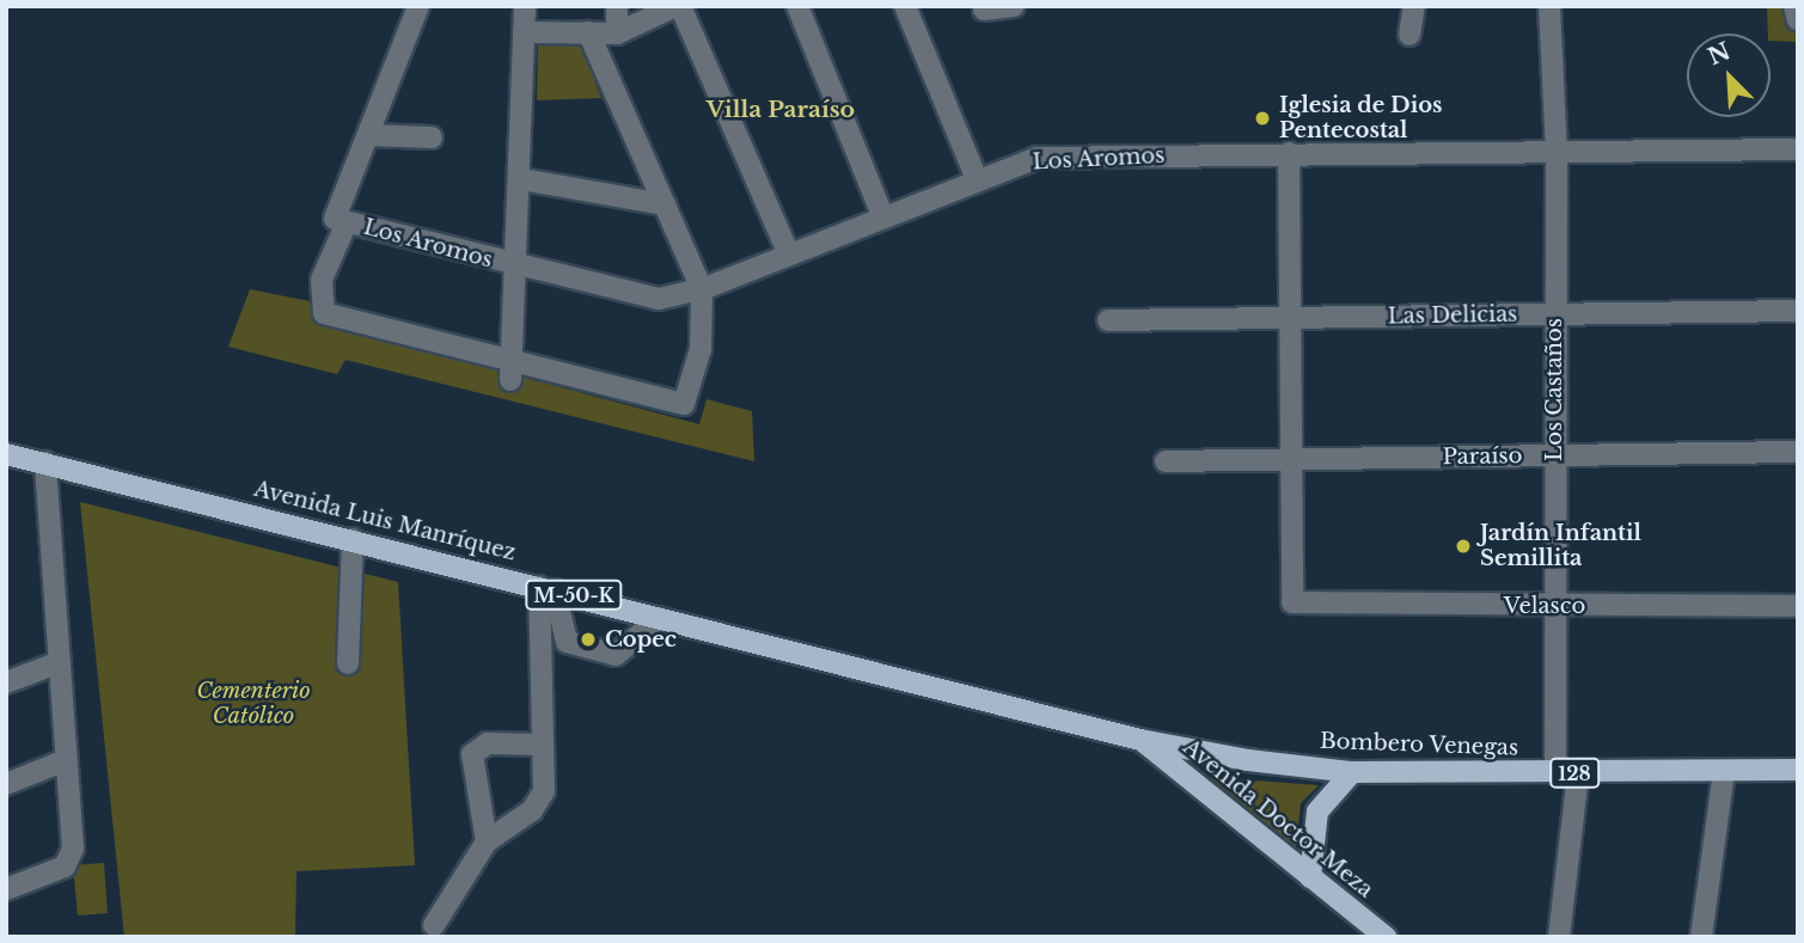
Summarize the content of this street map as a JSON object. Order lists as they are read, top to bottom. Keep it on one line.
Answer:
{"streets":{"main road":["Avenida Luis Manríquez","M-50-K","Bombero Venegas","128","Avenida Doctor Meza"],"street":["Los Aromos","Las Delicias","Los Castaños","Paraíso","Velasco"]},"crossings":[["Los Aromos","Los Castaños"],["Las Delicias","Los Castaños"],["Los Castaños","Paraíso"],["Los Castaños","Velasco"],["Los Castaños","Bombero Venegas"],["Paraíso","Velasco"],["Avenida Luis Manríquez","Bombero Venegas"],["Avenida Luis Manríquez","Avenida Doctor Meza"],["Bombero Venegas","Avenida Doctor Meza"]],"districts":["Villa Paraíso"],"parks":["Cementerio Católico"],"places":["Iglesia de Dios Pentecostal","Jardín Infantil Semillita","Copec"],"north":"top left"}
